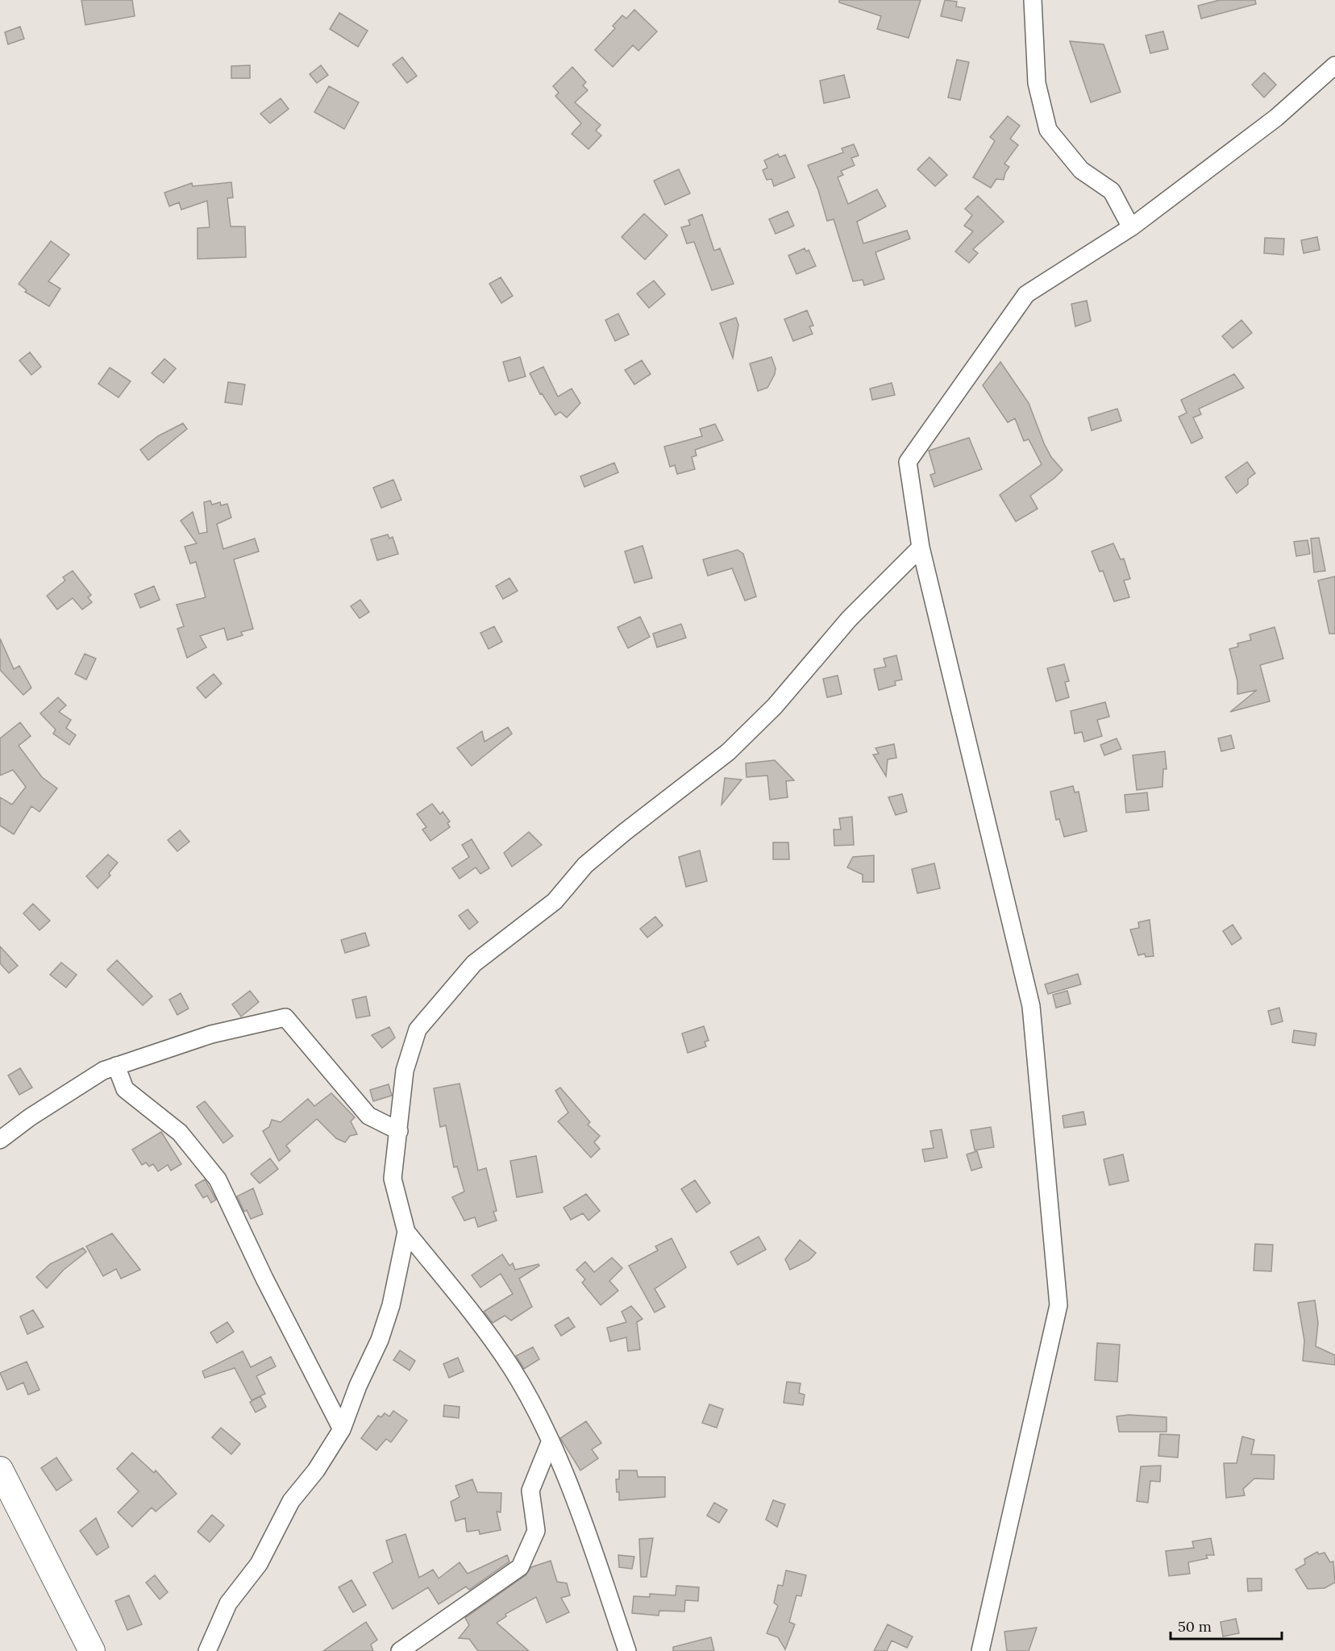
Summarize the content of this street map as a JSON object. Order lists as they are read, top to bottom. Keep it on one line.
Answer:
{"scale_bar":"50 m"}
